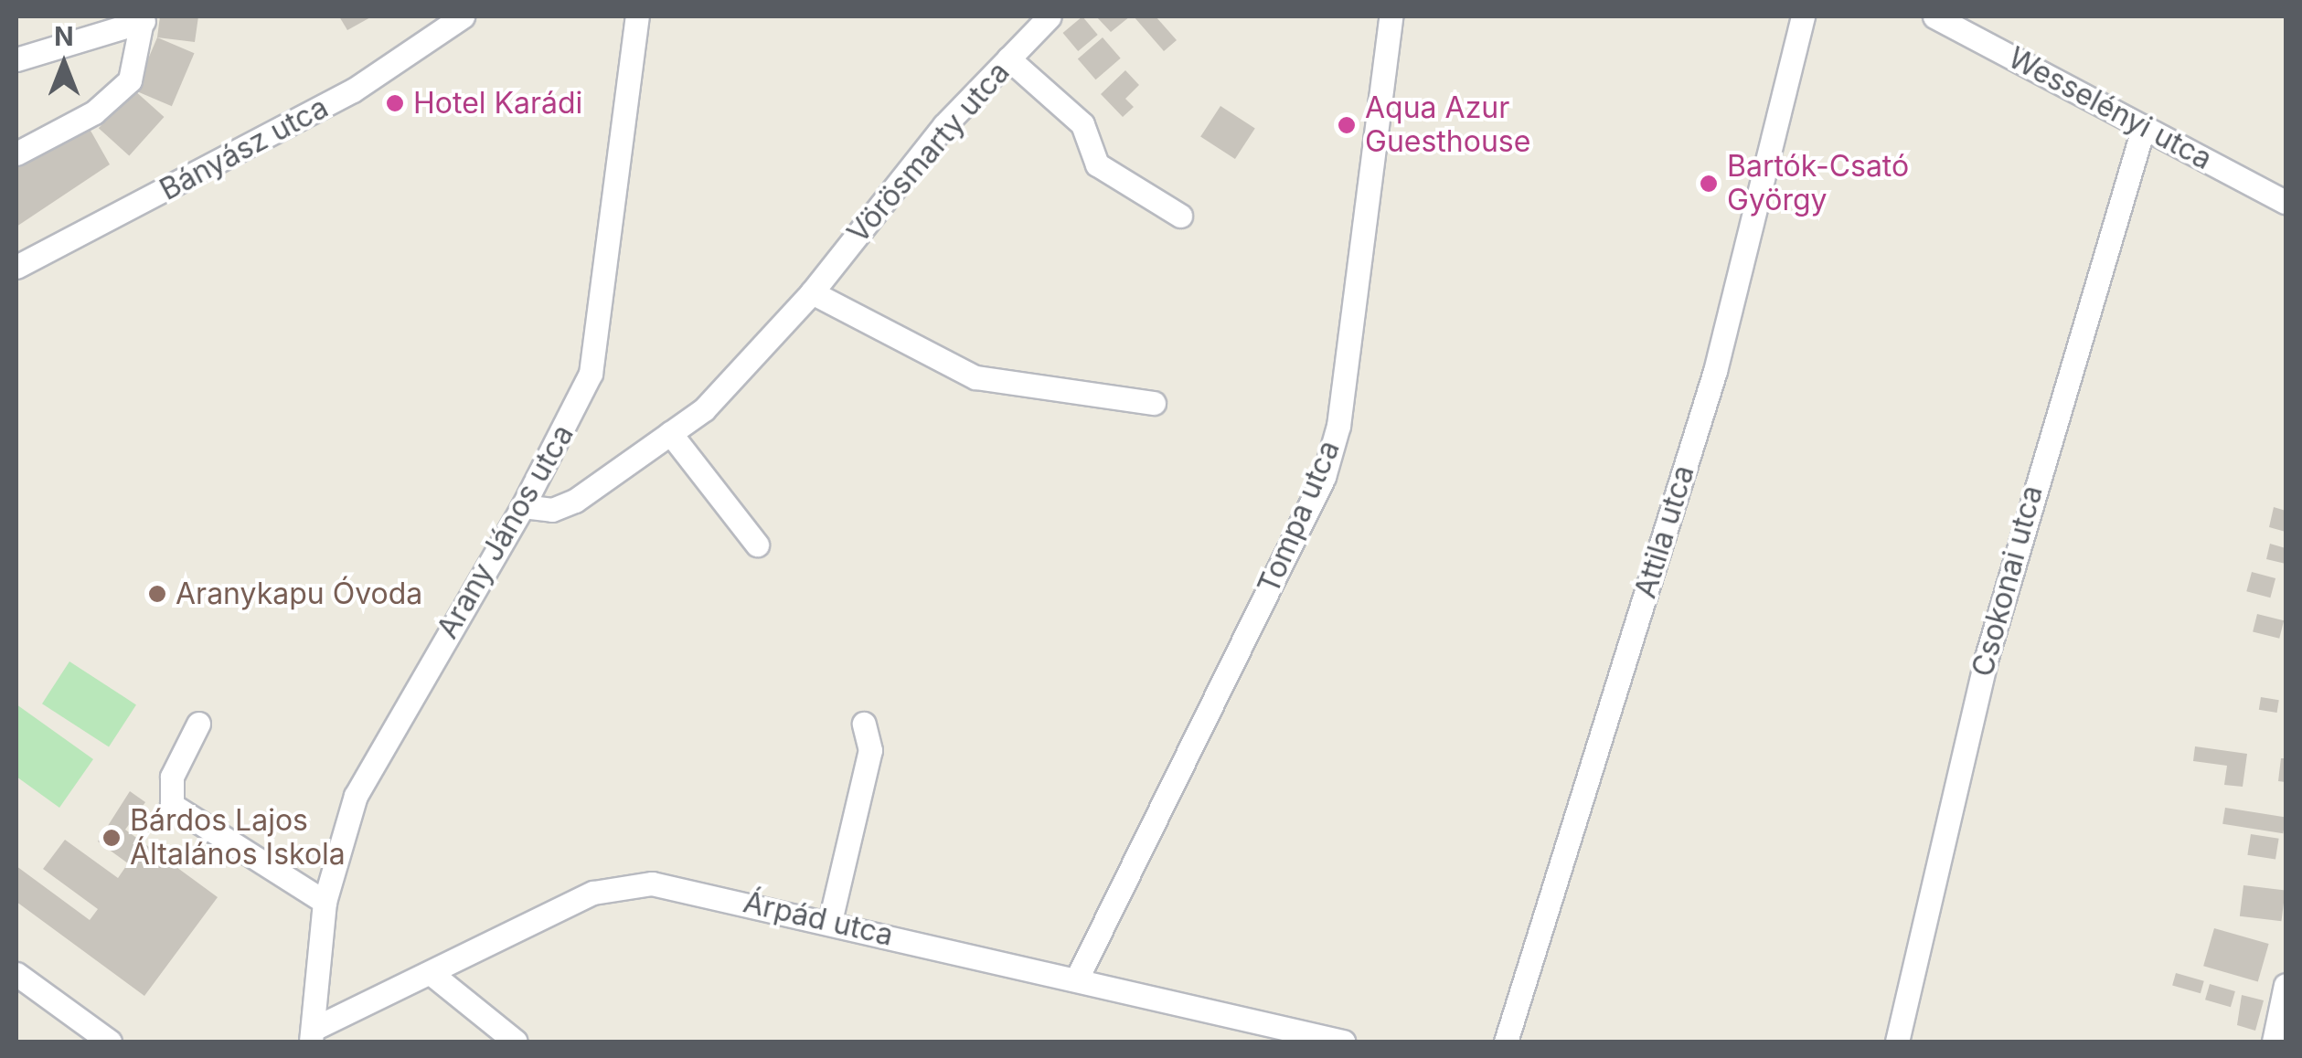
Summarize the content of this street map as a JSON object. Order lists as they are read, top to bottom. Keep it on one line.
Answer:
{"streets":{"street":["Wesselényi utca","Bányász utca","Vörösmarty utca","Tompa utca","Arany János utca","Attila utca","Csokonai utca","Árpád utca"]},"crossings":[["Wesselényi utca","Csokonai utca"],["Vörösmarty utca","Arany János utca"],["Tompa utca","Árpád utca"],["Arany János utca","Árpád utca"]],"places":["Hotel Karádi","Aqua Azur Guesthouse","Bartók-Csató György","Aranykapu Óvoda","Bárdos Lajos Általános Iskola"],"north":"top"}
